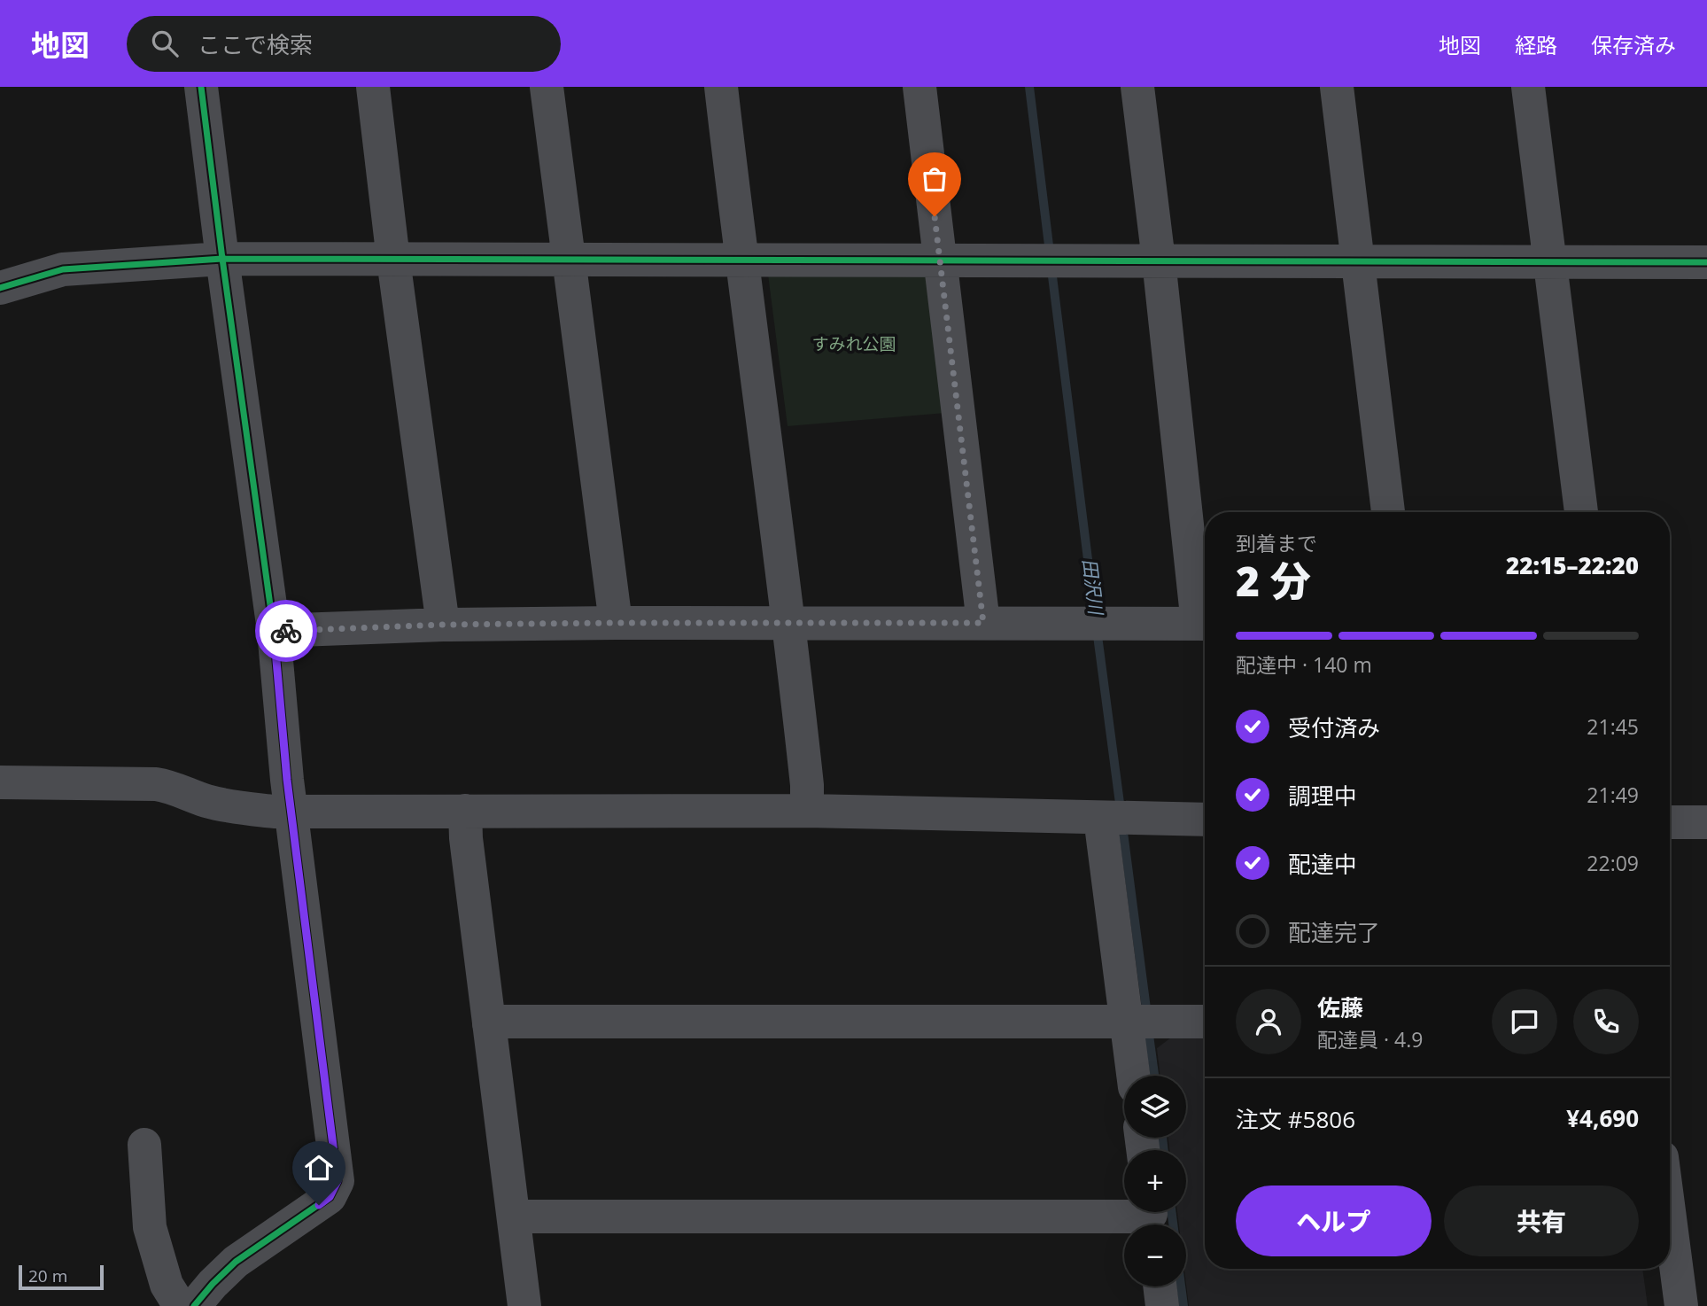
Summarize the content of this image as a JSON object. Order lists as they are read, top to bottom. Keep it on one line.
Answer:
{"water":["田沢川"],"parks":["すみれ公園"],"scale_bar":"20 m","page":{"header":"地図","search":"ここで検索","nav":["地図","経路","保存済み"],"heading":["2 分","到着まで","22:15–22:20"],"panel":["佐藤","配達員 · 4.9","注文 #5806","¥4,690"],"bar":"配達中 · 140 m","list":[["受付済み","21:45"],["調理中","21:49"],["配達中","22:09"],"配達完了"],"map_buttons":["+","−"],"buttons":["ヘルプ","共有"],"scale":"20 m"}}
